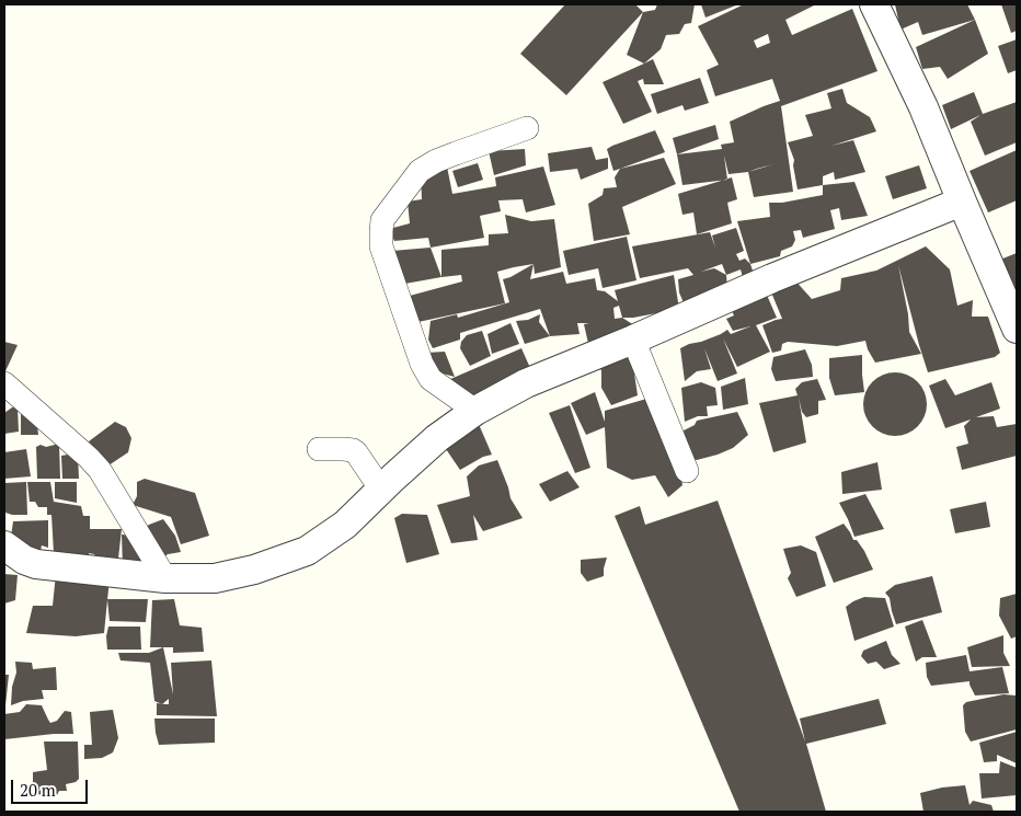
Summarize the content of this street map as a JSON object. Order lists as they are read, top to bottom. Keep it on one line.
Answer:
{"scale_bar":"20 m"}
